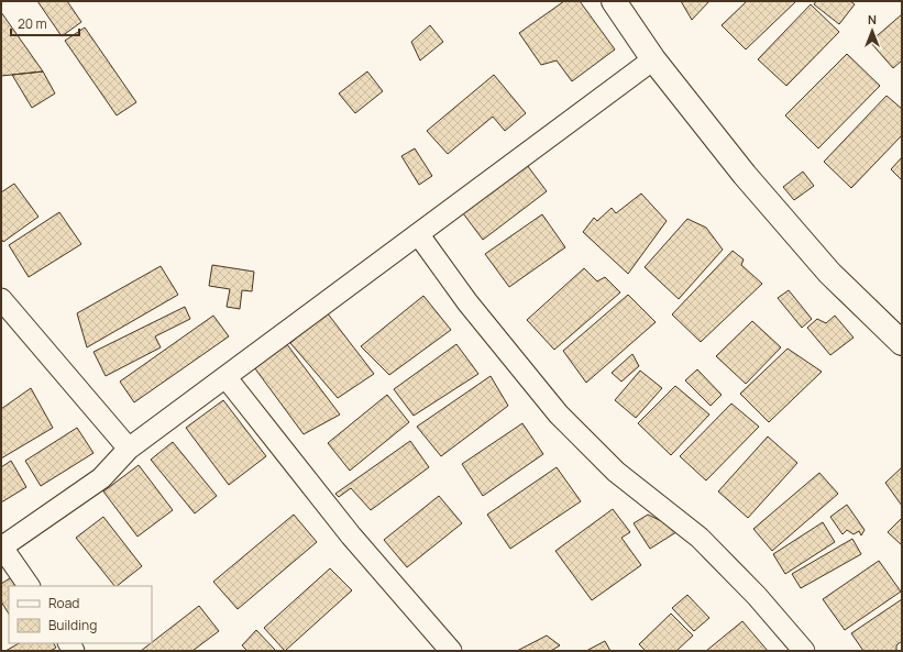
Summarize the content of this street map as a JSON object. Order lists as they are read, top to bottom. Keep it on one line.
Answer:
{"legend":["Road","Building"],"scale_bar":"20 m","north":"top"}
